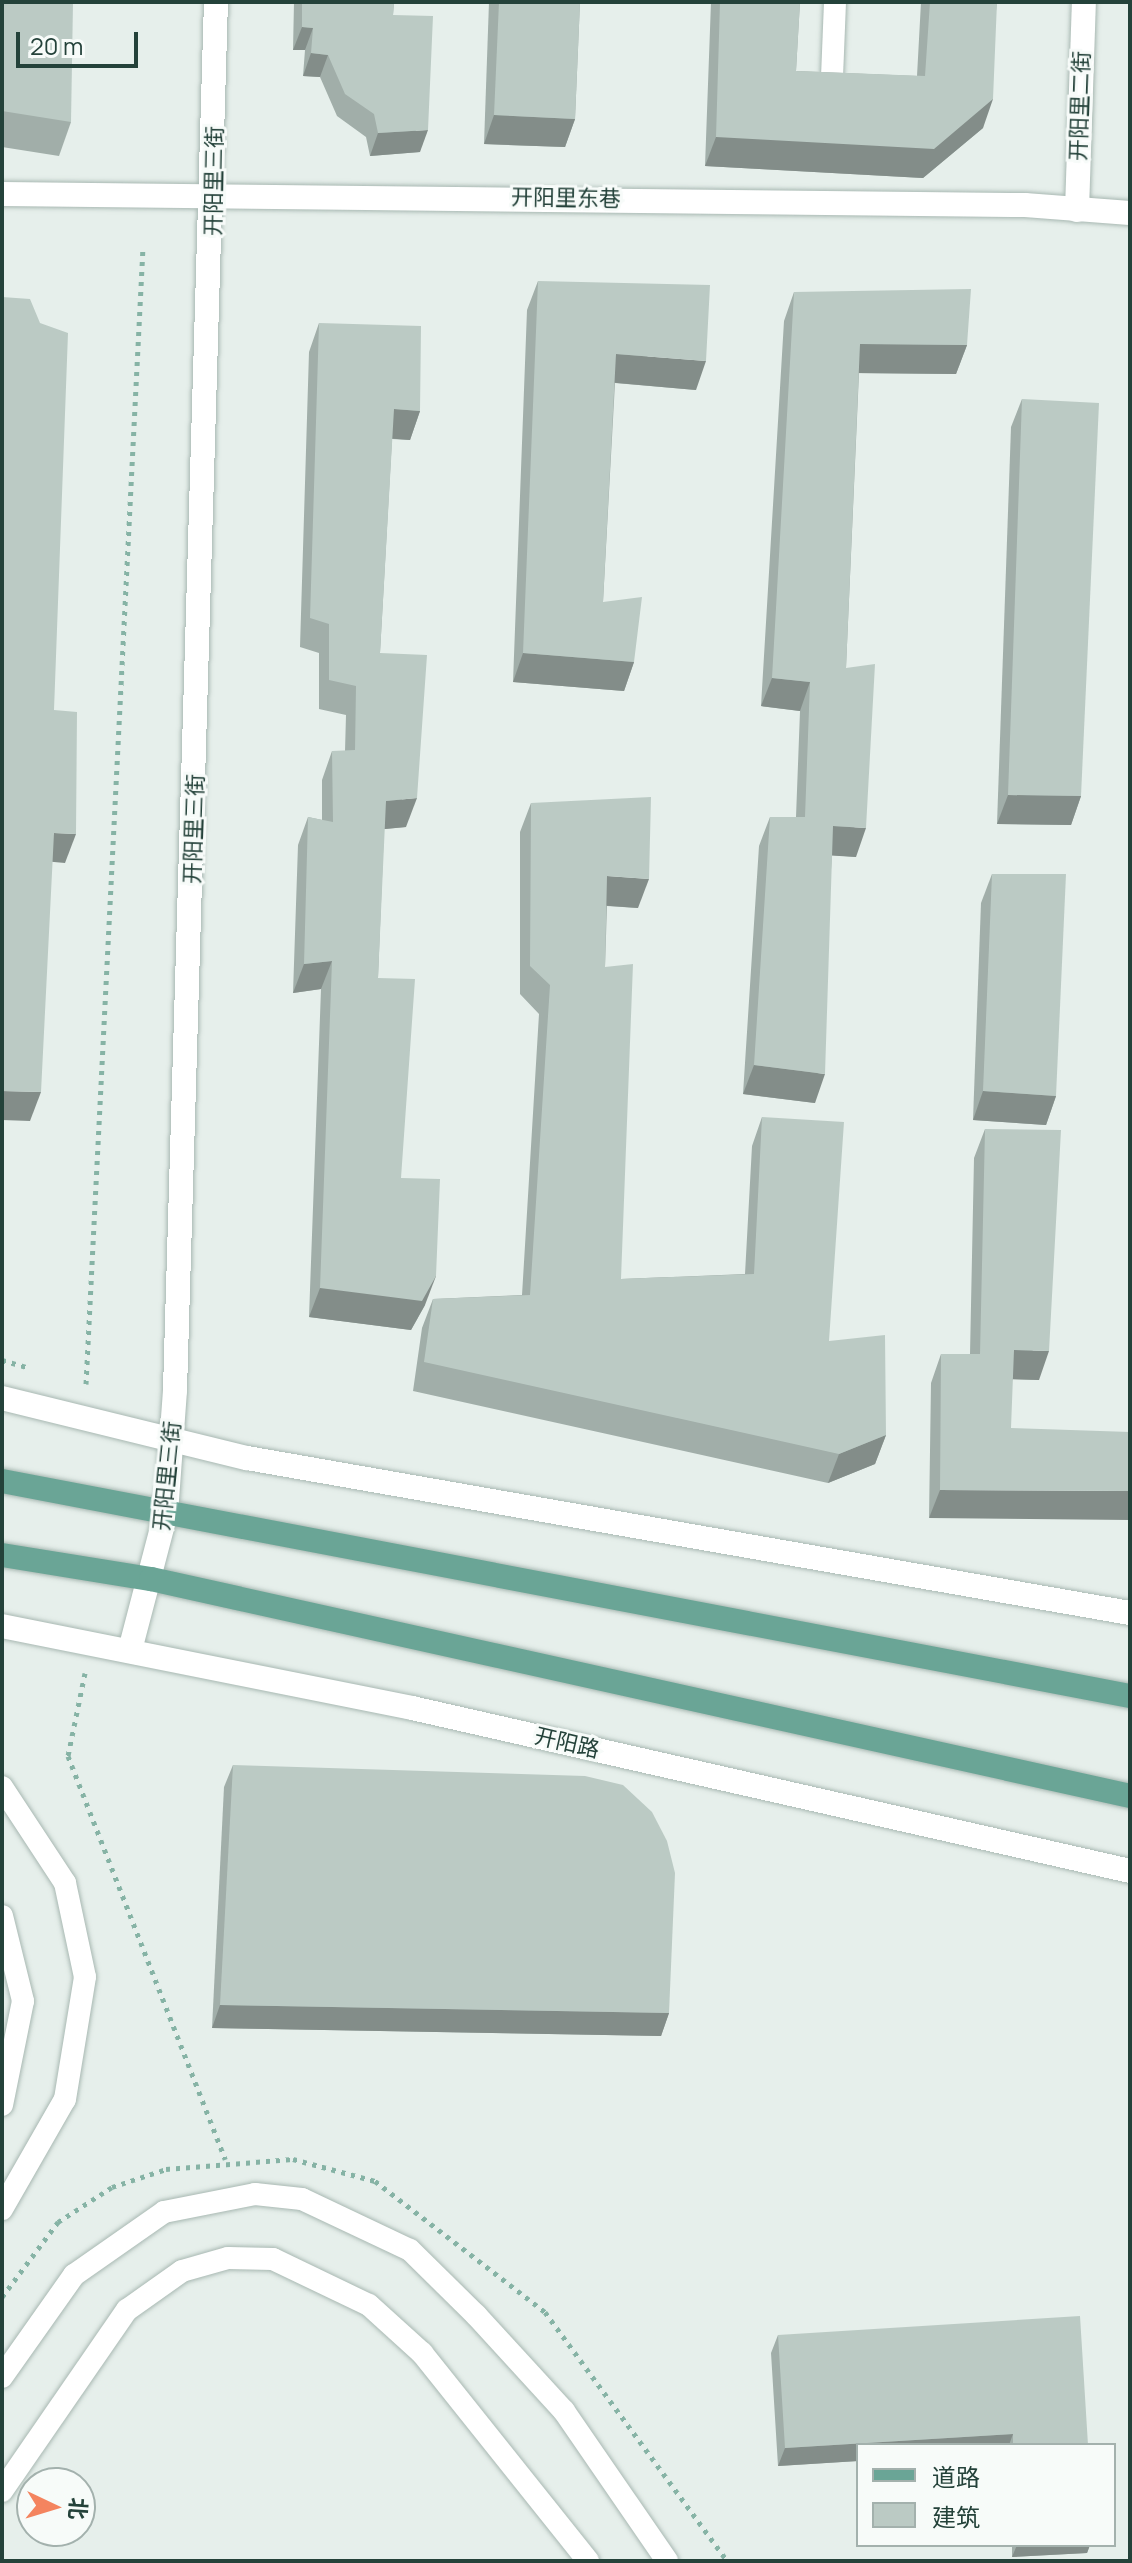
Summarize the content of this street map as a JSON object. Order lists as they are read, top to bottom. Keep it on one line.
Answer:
{"streets":{"street":["开阳里二街","开阳里三街","开阳里东巷","开阳路"]},"crossings":[["开阳里二街","开阳里东巷"],["开阳里三街","开阳里东巷"],["开阳里三街","开阳路"]],"legend":["道路","建筑"],"scale_bar":"20 m","north":"right"}
